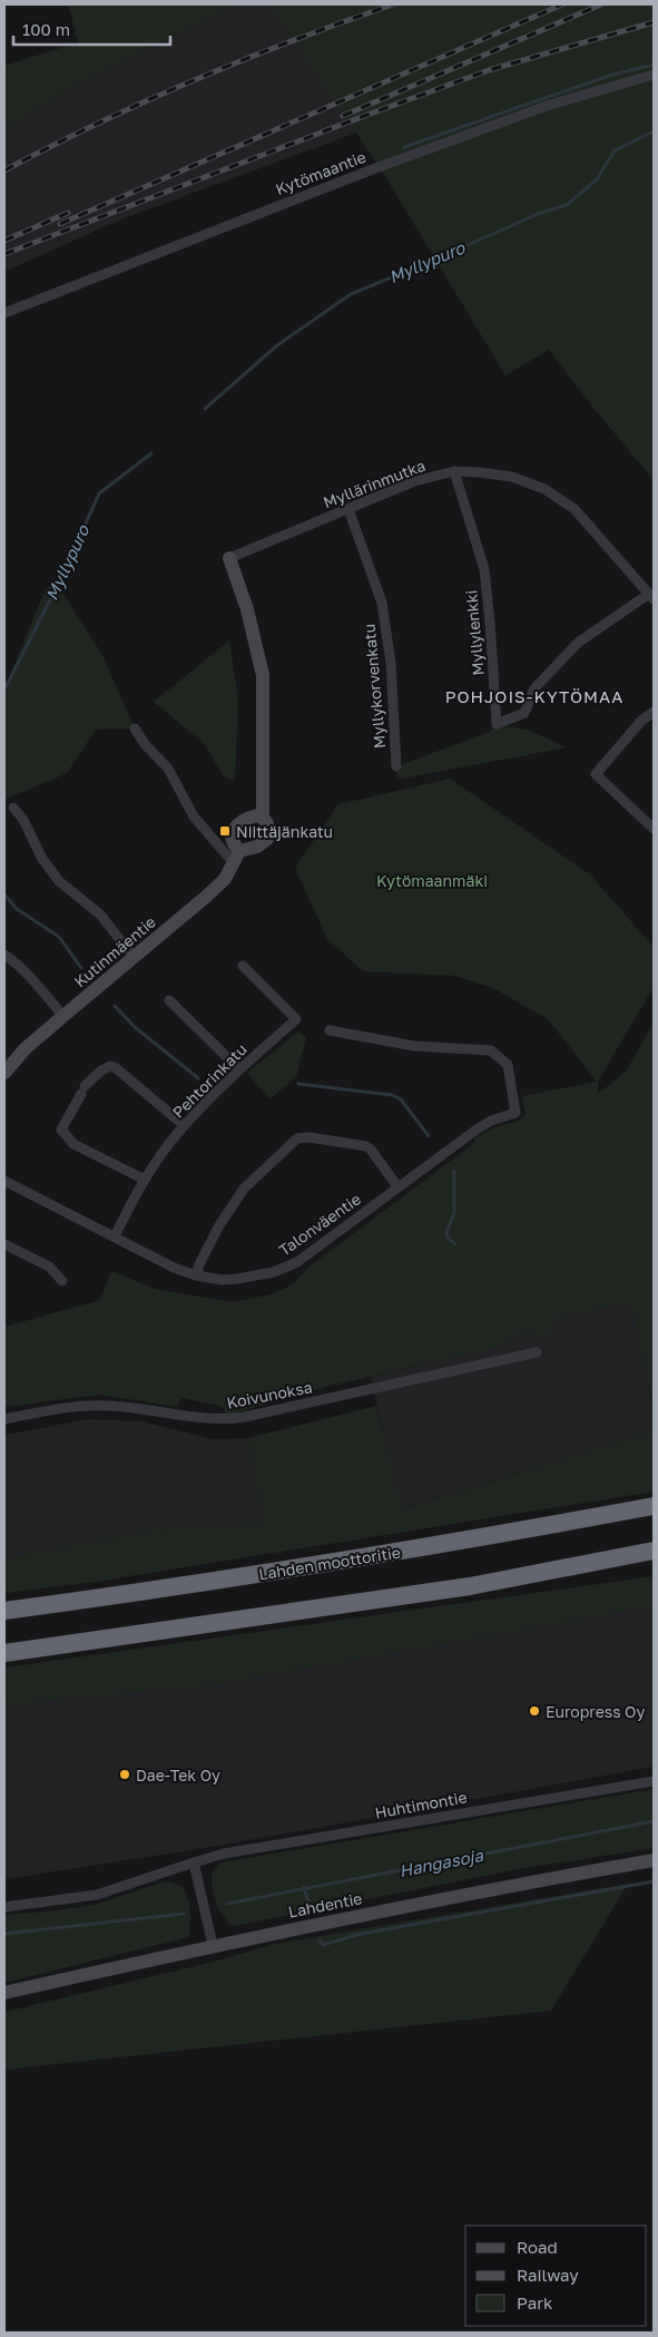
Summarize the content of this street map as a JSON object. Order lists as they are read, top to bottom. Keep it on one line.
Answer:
{"streets":{"highway":["Lahden moottoritie"],"street":["Kytömaantie","Myllärinmutka","Myllylenkki","Myllykorvenkatu","Kutinmäentie","Pehtorinkatu","Talonväentie","Koivunoksa","Huhtimontie","Lahdentie"]},"crossings":[["Myllärinmutka","Myllylenkki"],["Myllärinmutka","Myllykorvenkatu"],["Pehtorinkatu","Talonväentie"]],"districts":["POHJOIS-KYTÖMAA"],"water":["Myllypuro","Hangasoja"],"parks":["Kytömaanmäki"],"places":{"transit":["Niittäjänkatu"],"other":["Europress Oy","Dae-Tek Oy"]},"legend":["Road","Railway","Park"],"scale_bar":"100 m"}
